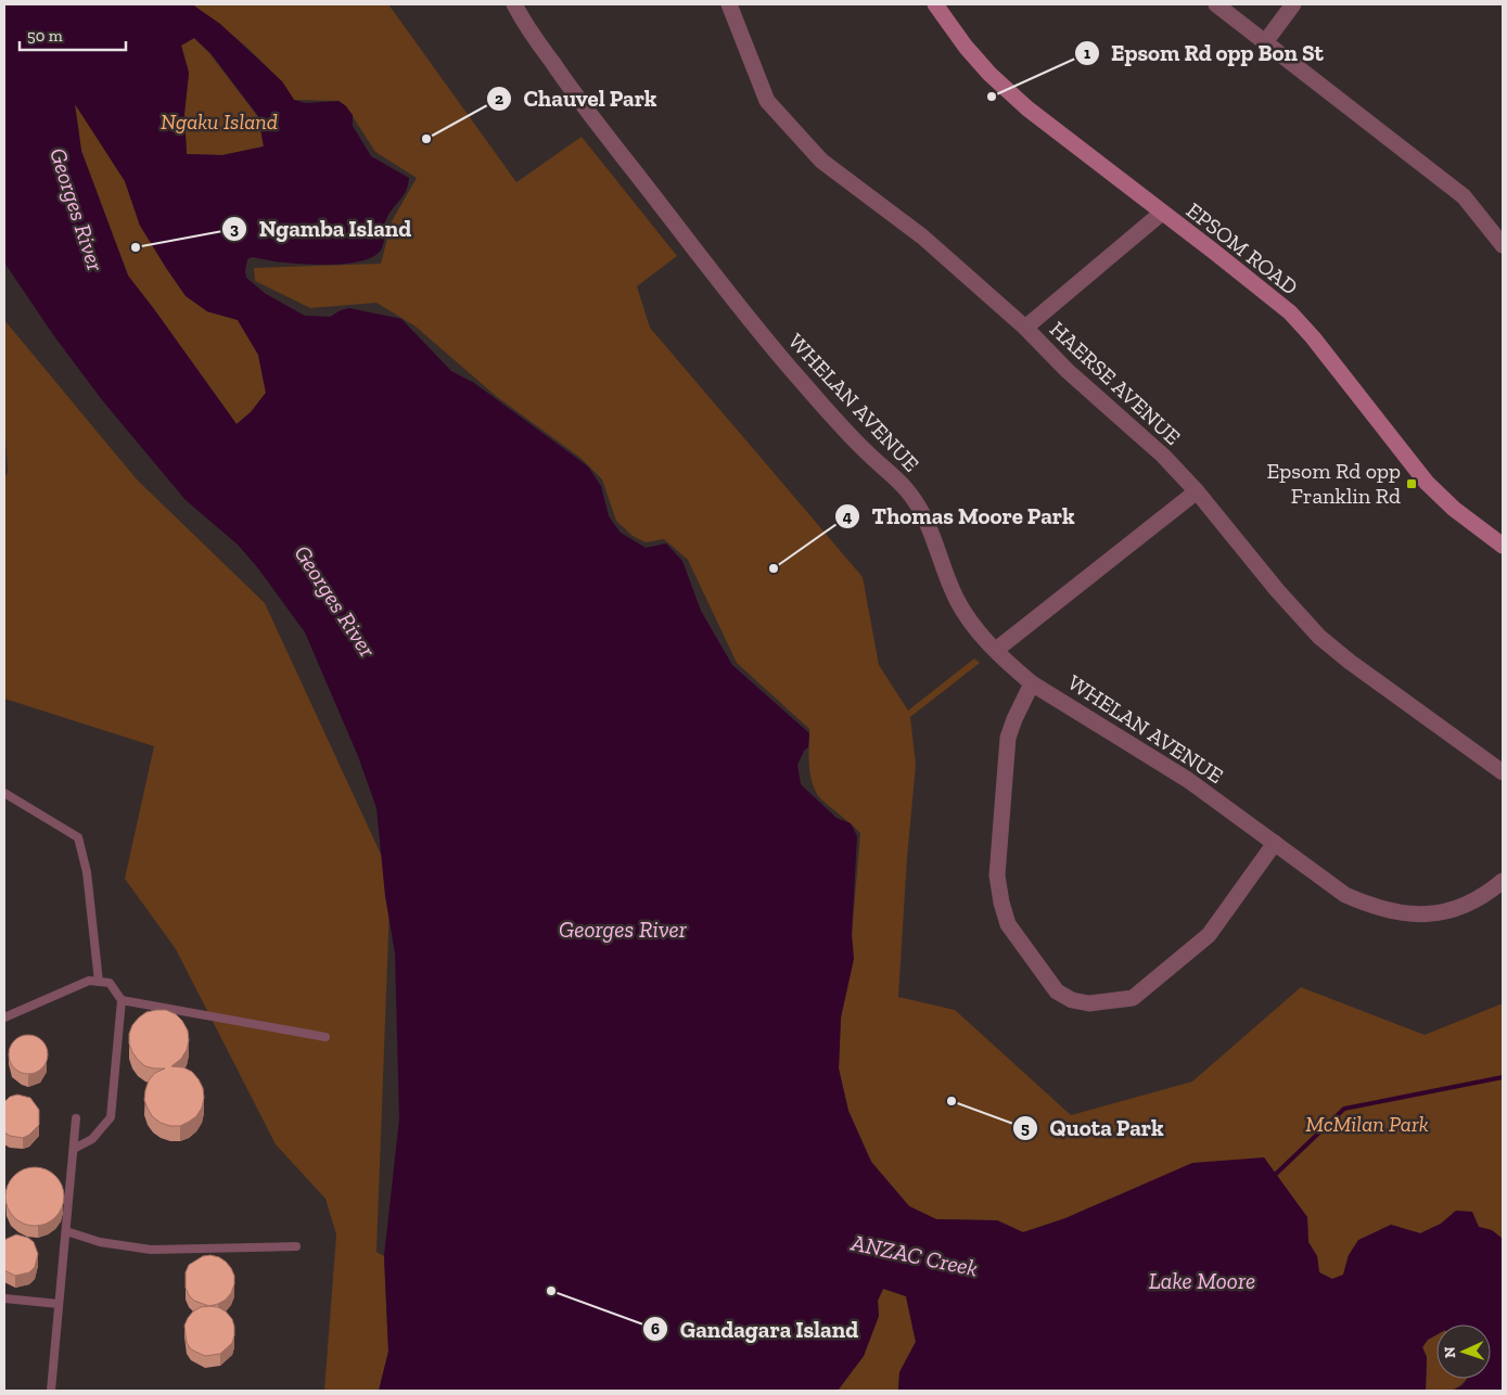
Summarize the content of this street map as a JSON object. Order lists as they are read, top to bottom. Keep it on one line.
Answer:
{"streets":{"street":["EPSOM ROAD","HAERSE AVENUE","WHELAN AVENUE"]},"water":["Georges River","ANZAC Creek","Lake Moore"],"parks":["Ngaku Island","McMilan Park"],"places":{"other":["Epsom Rd opp Bon St","Chauvel Park","Ngamba Island","Thomas Moore Park","Quota Park","Gandagara Island"],"transit":["Epsom Rd opp Franklin Rd"]},"scale_bar":"50 m","north":"left"}
